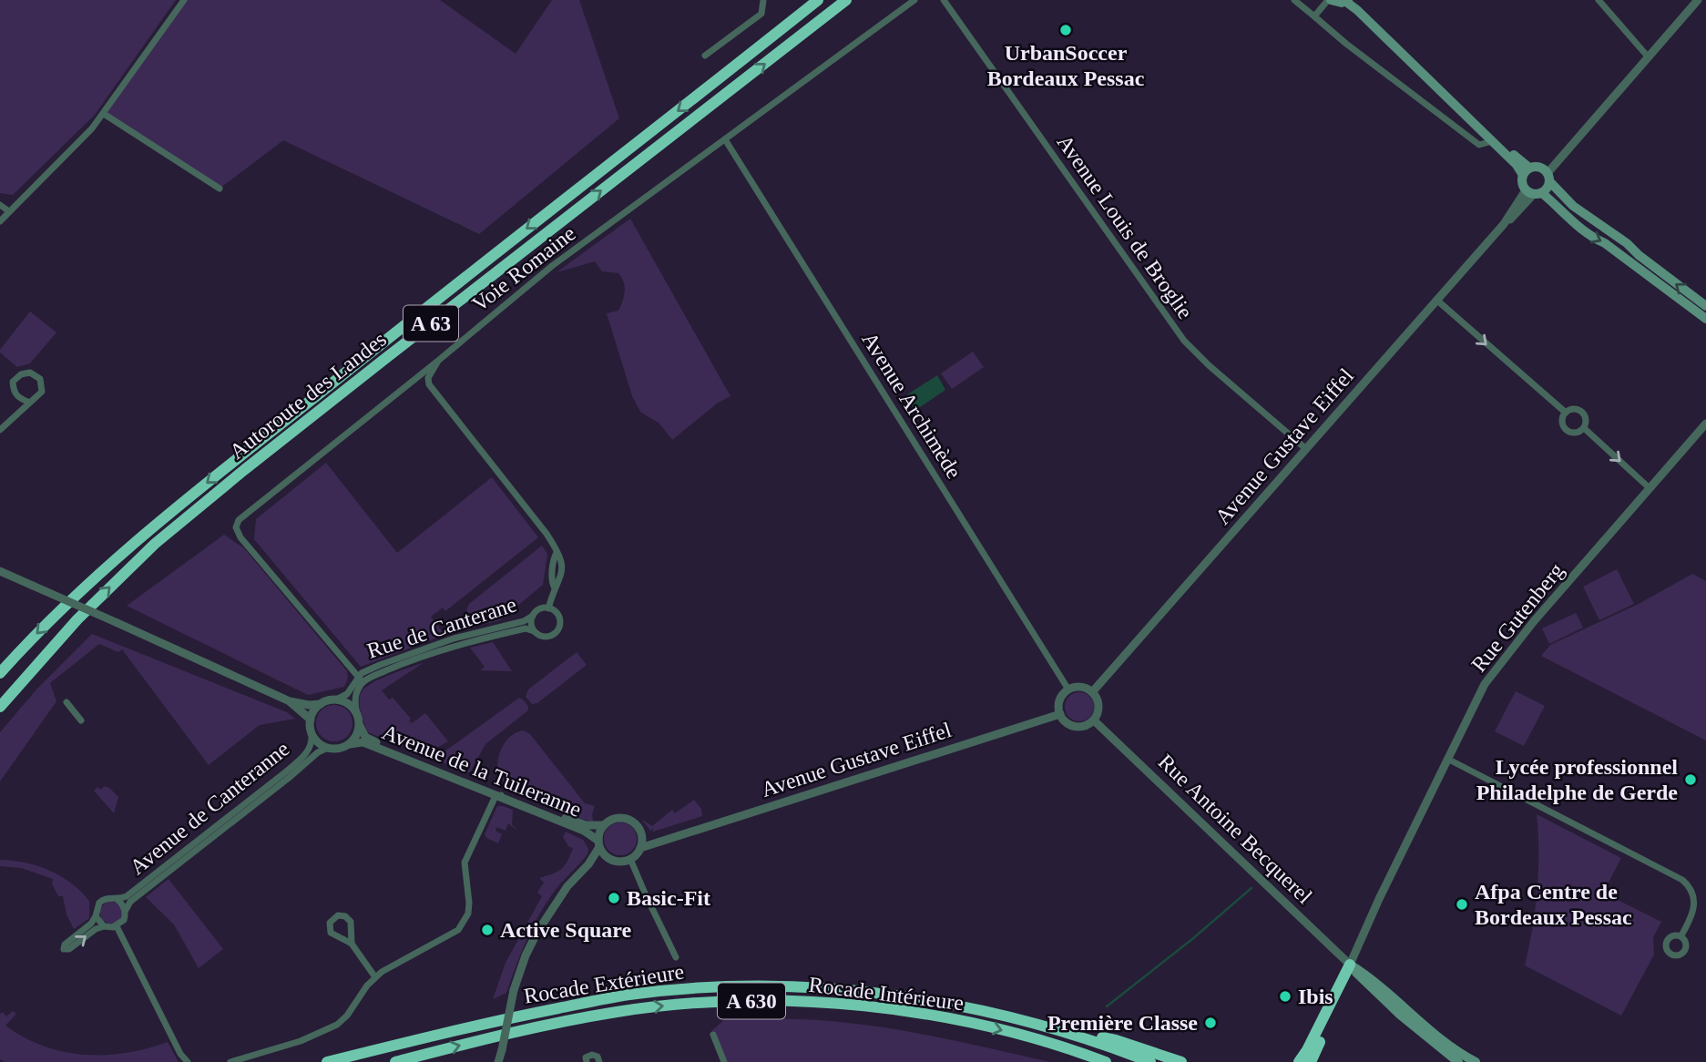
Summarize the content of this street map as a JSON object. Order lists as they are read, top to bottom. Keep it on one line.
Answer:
{"streets":{"highway":["A 63","Autoroute des Landes","Rocade Extérieure","Rocade Intérieure","A 630"],"main road":["Rue Antoine Becquerel"],"street":["Avenue Louis de Broglie","Voie Romaine","Avenue Archimède","Avenue Gustave Eiffel","Rue Gutenberg","Rue de Canterane","Avenue de la Tuileranne","Avenue de Canteranne"]},"crossings":[["Avenue Louis de Broglie","Avenue Gustave Eiffel"],["Voie Romaine","Avenue Archimède"],["Voie Romaine","Rue de Canterane"],["Avenue Archimède","Avenue Gustave Eiffel"],["Avenue Archimède","Rue Antoine Becquerel"],["Avenue Gustave Eiffel","Avenue de la Tuileranne"],["Avenue Gustave Eiffel","Rue Antoine Becquerel"],["Rue Gutenberg","Rue Antoine Becquerel"],["Rue de Canterane","Avenue de la Tuileranne"],["Rue de Canterane","Avenue de Canteranne"],["Avenue de la Tuileranne","Avenue de Canteranne"]],"one_way":["Rocade Intérieure"],"places":["UrbanSoccer Bordeaux Pessac","Lycée professionnel Philadelphe de Gerde","Basic-Fit","Afpa Centre de Bordeaux Pessac","Active Square","Ibis","Première Classe"]}
